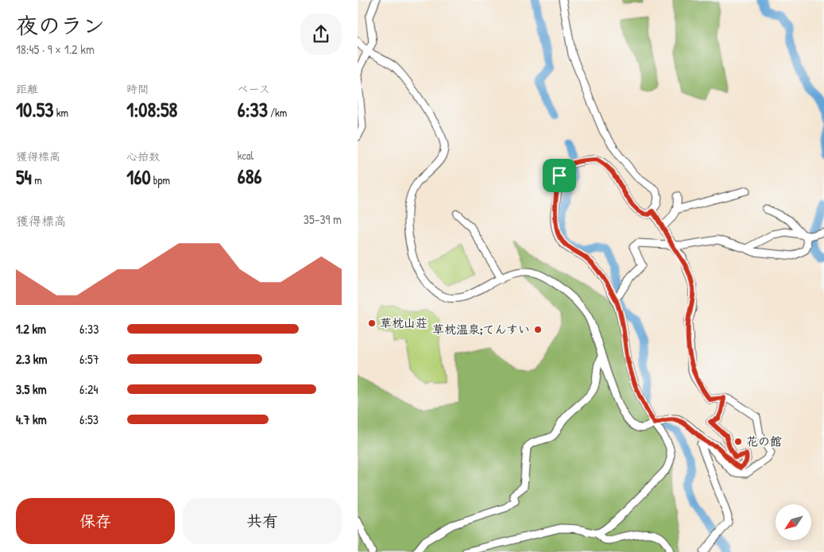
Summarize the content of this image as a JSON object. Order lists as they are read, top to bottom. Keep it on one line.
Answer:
{"places":["草枕山荘","草枕温泉;てんすい","花の館"],"north":"bottom left","page":{"heading":["夜のラン","18:45 · 9 × 1.2 km"],"stats":[["距離","10.53 km"],["時間","1:08:58"],["ペース","6:33 /km"],["獲得標高","54 m"],["心拍数","160 bpm"],["kcal","686"]],"chart":["獲得標高","35–39 m"],"list":[{"name":"1.2 km","note":"6:33"},{"name":"2.3 km","note":"6:57"},{"name":"3.5 km","note":"6:24"},{"name":"4.7 km","note":"6:53"}],"buttons":["保存","共有"]}}
